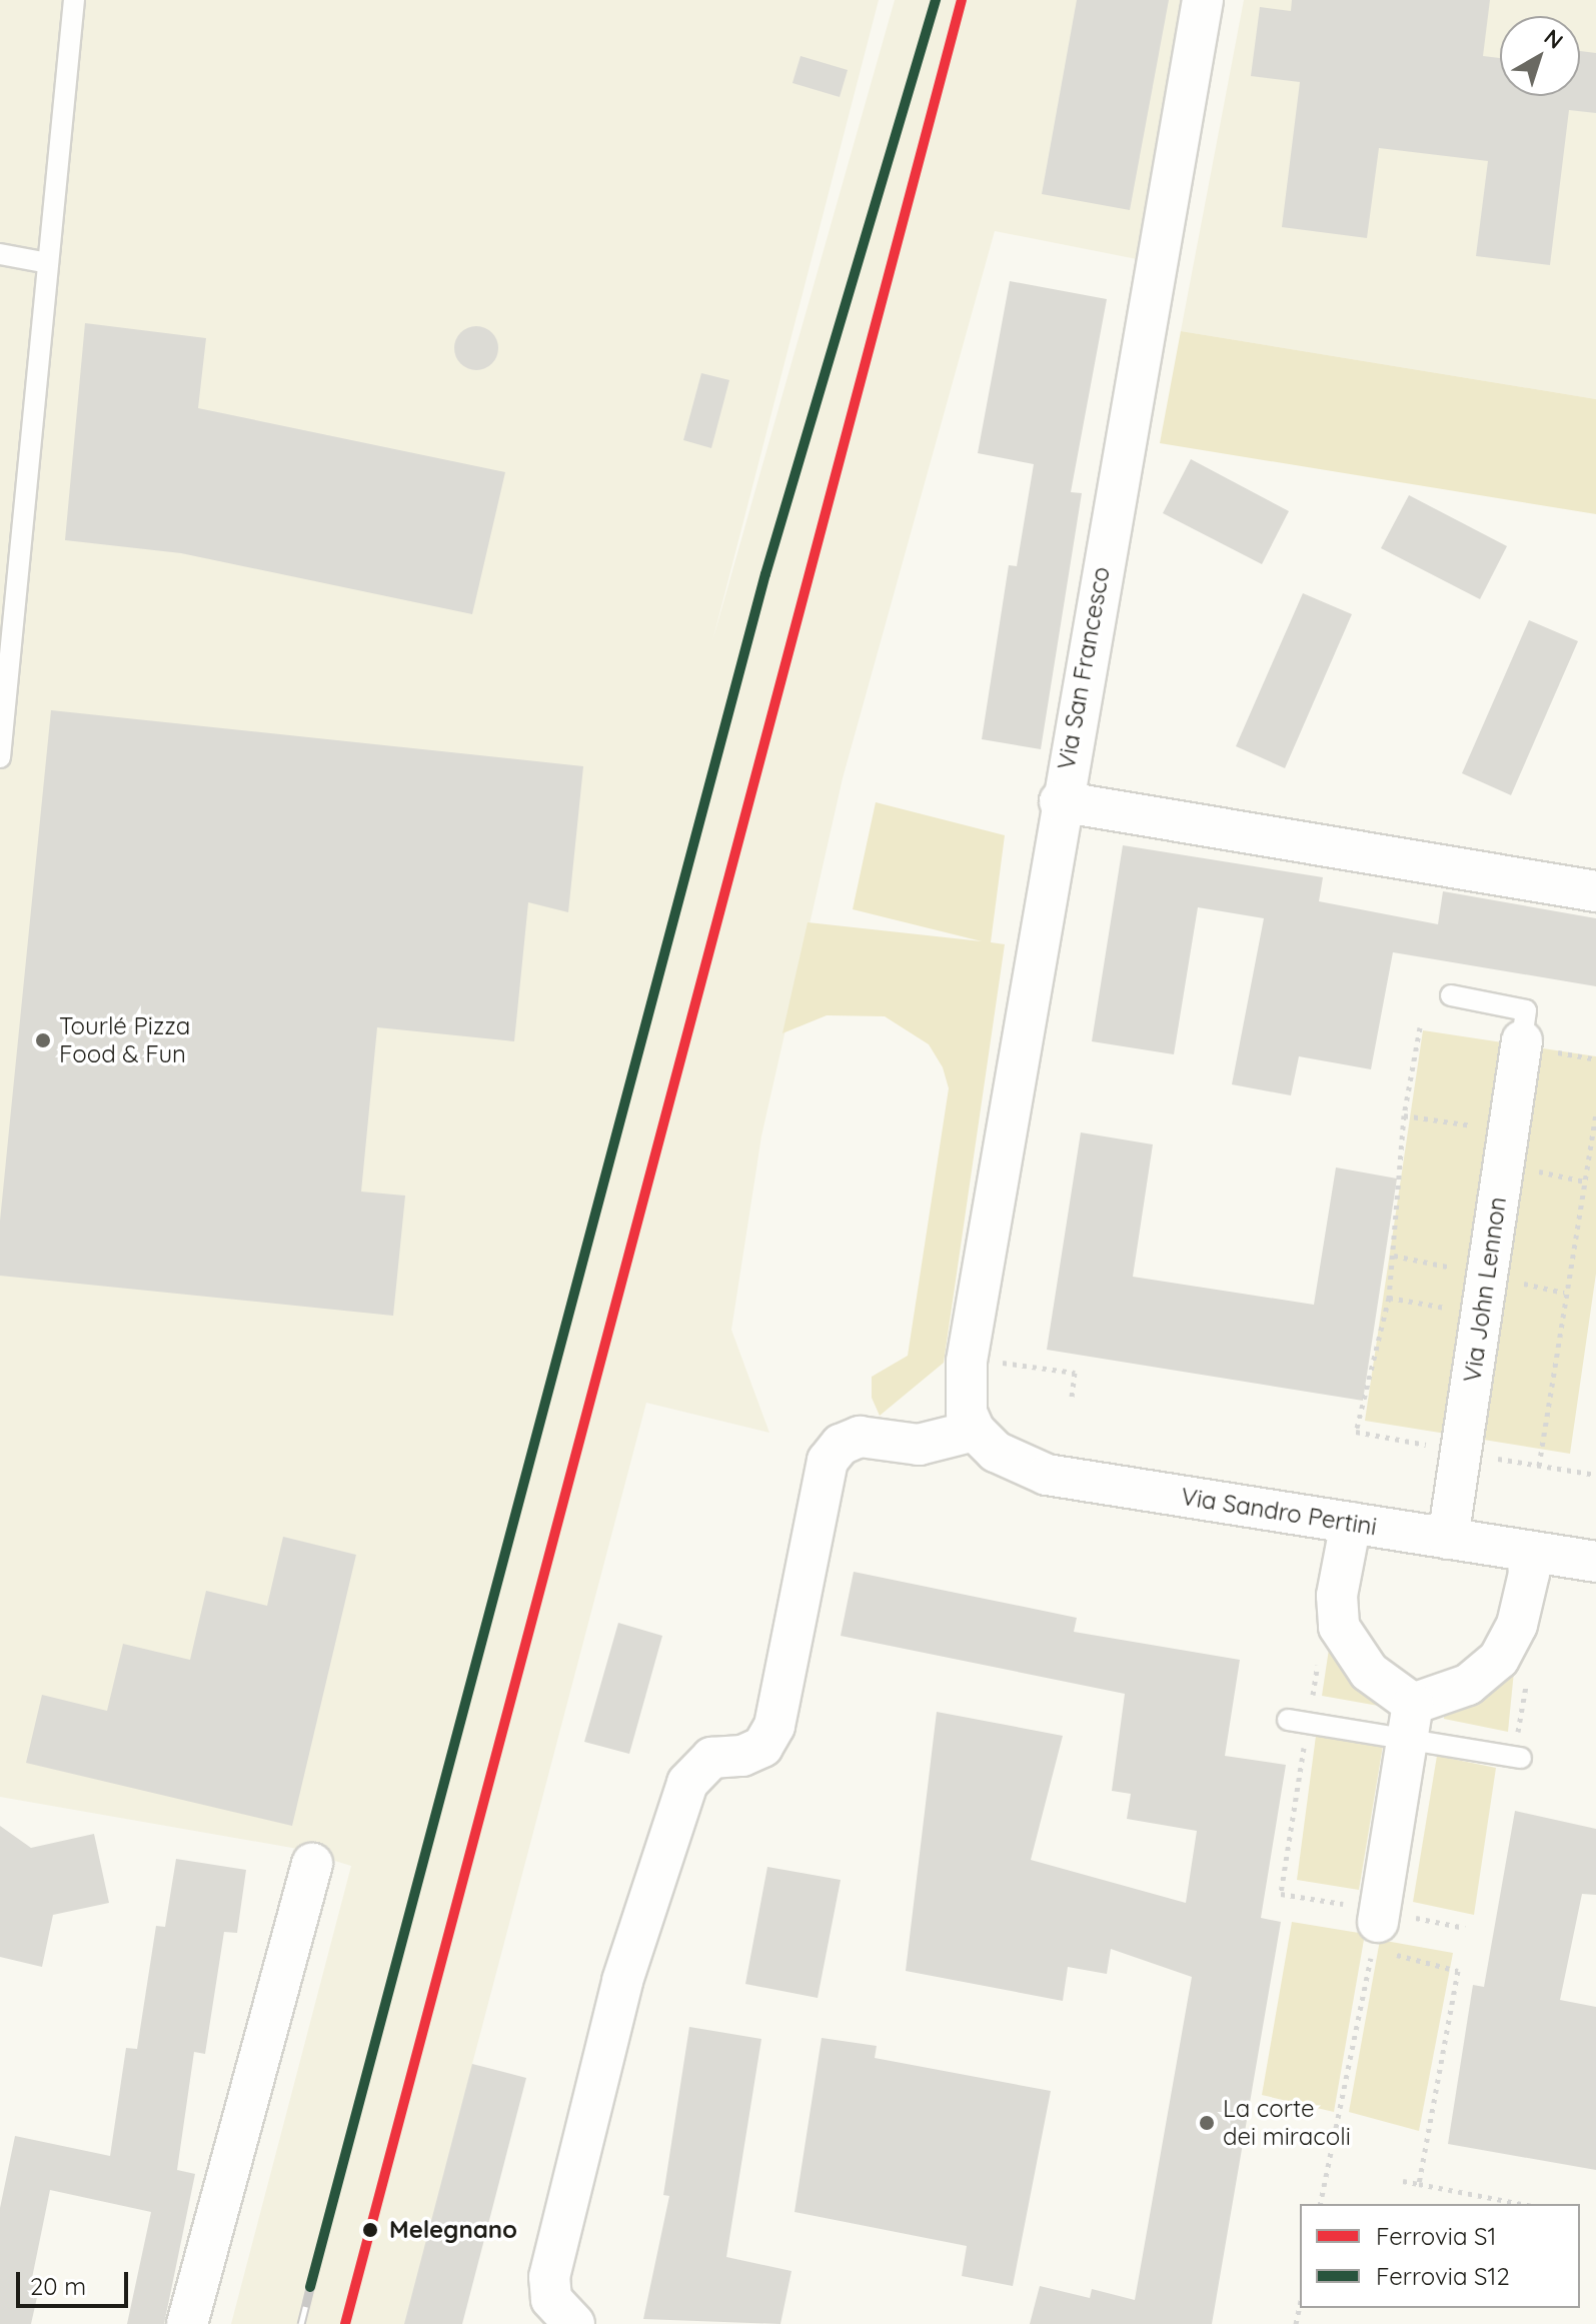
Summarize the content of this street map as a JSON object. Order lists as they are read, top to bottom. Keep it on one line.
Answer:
{"streets":{"street":["Via San Francesco","Via John Lennon","Via Sandro Pertini"]},"crossings":[["Via John Lennon","Via Sandro Pertini"]],"places":["Tourlé Pizza Food & Fun","La corte dei miracoli","Melegnano"],"lines":["rail line S1","rail line S12"],"legend":["Ferrovia S1","Ferrovia S12"],"scale_bar":"20 m","north":"top right"}
